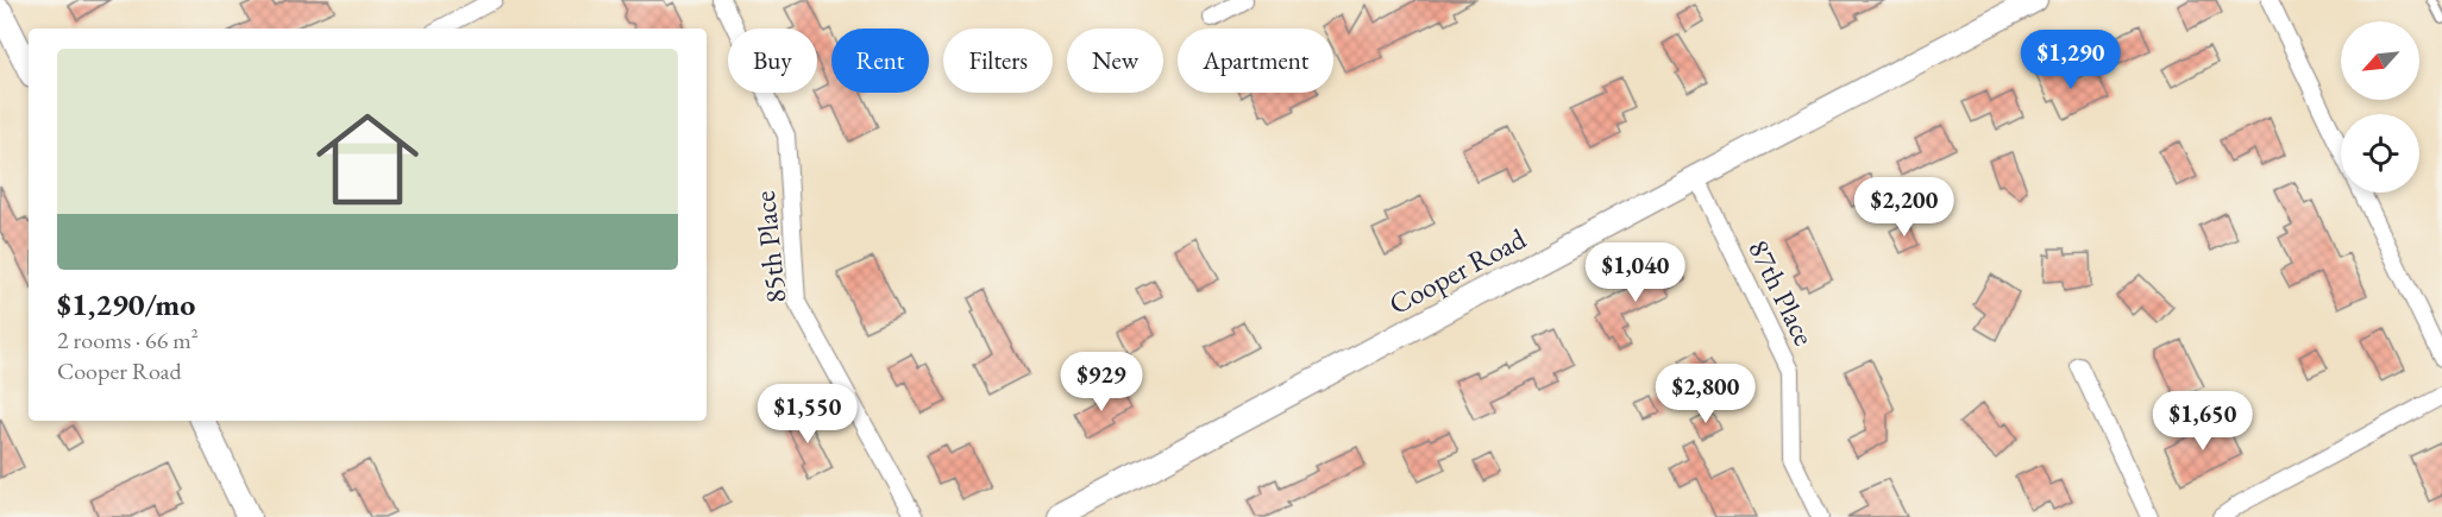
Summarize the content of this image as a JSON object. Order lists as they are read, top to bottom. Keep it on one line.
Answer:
{"streets":{"street":["85th Place","Cooper Road","87th Place"]},"crossings":[["Cooper Road","87th Place"]],"north":"bottom left","page":{"chip":["Buy","Rent","Filters","New","Apartment"],"list":[{"name":"$1,290/mo","note":"2 rooms · 66 m² · Cooper Road"}],"price":["$1,290","$2,200","$1,040","$929","$2,800","$1,550","$1,650"]}}
